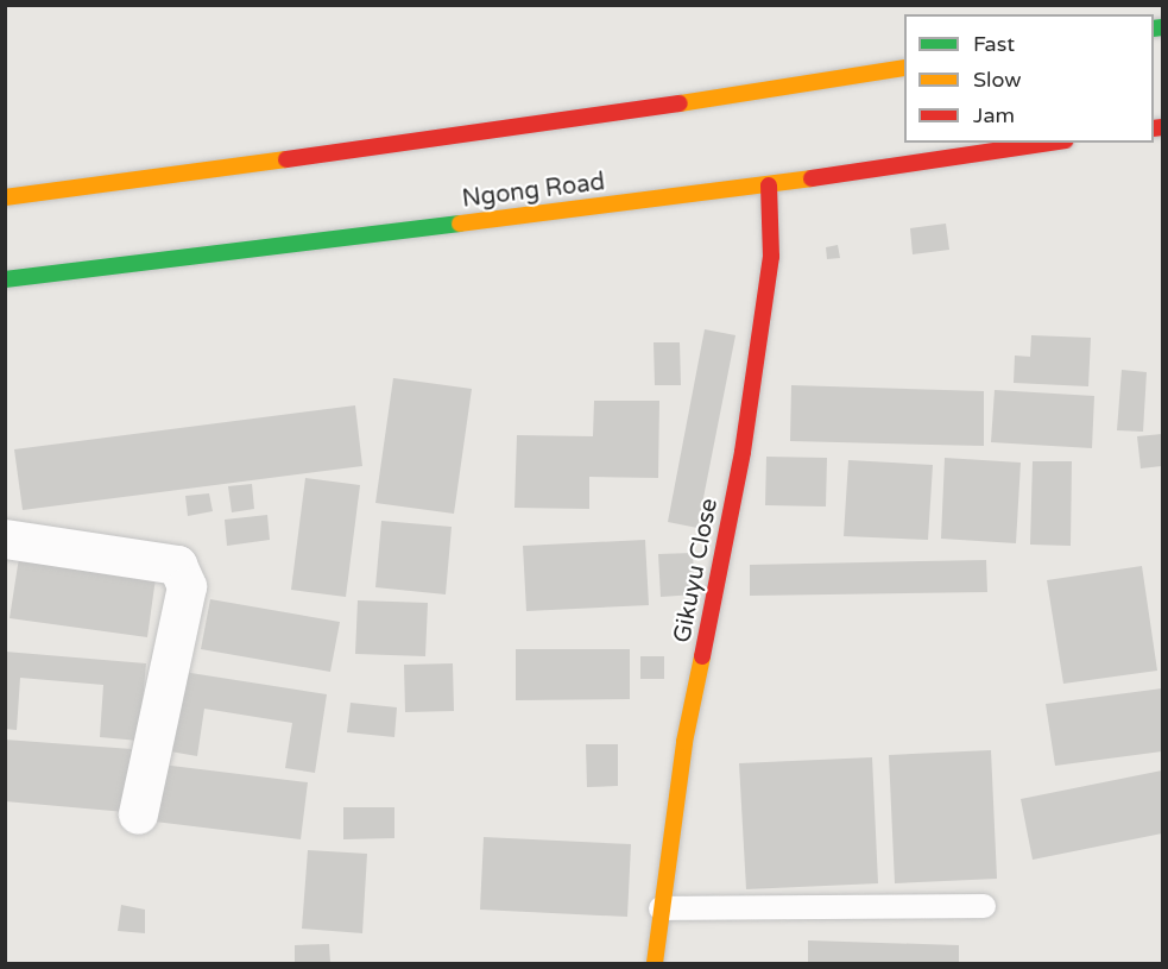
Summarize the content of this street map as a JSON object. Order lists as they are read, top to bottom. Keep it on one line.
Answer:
{"streets":{"main road":["Ngong Road","Gikuyu Close"]},"crossings":[["Ngong Road","Gikuyu Close"]],"legend":["Fast","Slow","Jam"]}
